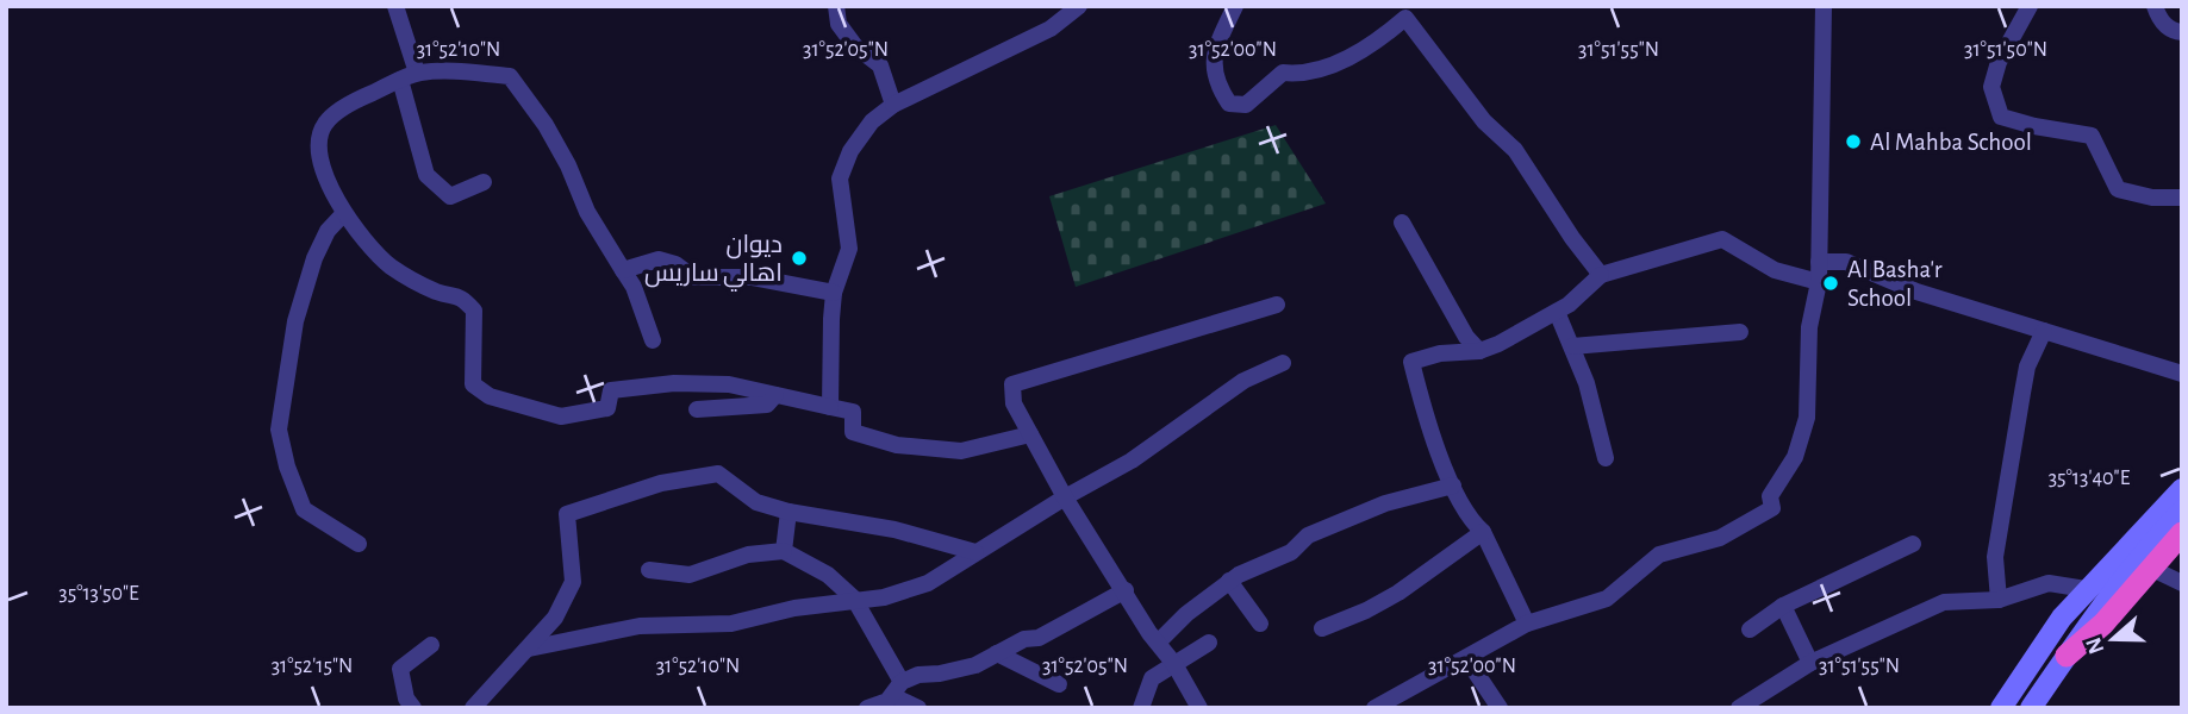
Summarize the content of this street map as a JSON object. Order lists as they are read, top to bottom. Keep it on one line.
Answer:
{"places":["Al Mahba School","ديوان اهالي ساريس","Al Basha'r School"],"north":"left","coordinates":["31°51'50\"N","31°52'10\"N","31°52'05\"N","31°52'00\"N","31°51'55\"N","35°13'40\"E","35°13'50\"E","31°52'15\"N"]}
